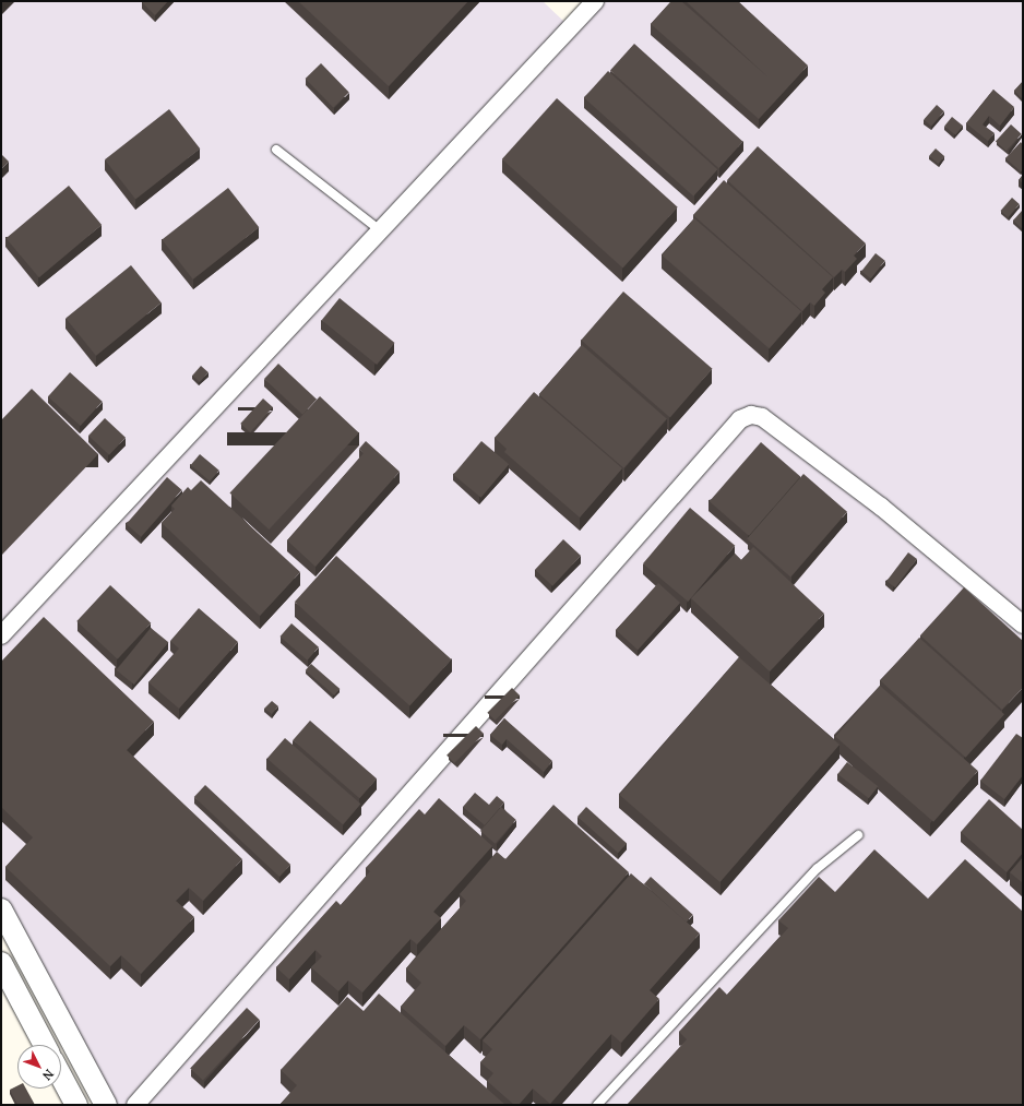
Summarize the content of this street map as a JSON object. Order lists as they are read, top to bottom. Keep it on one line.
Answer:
{"north":"bottom right"}
